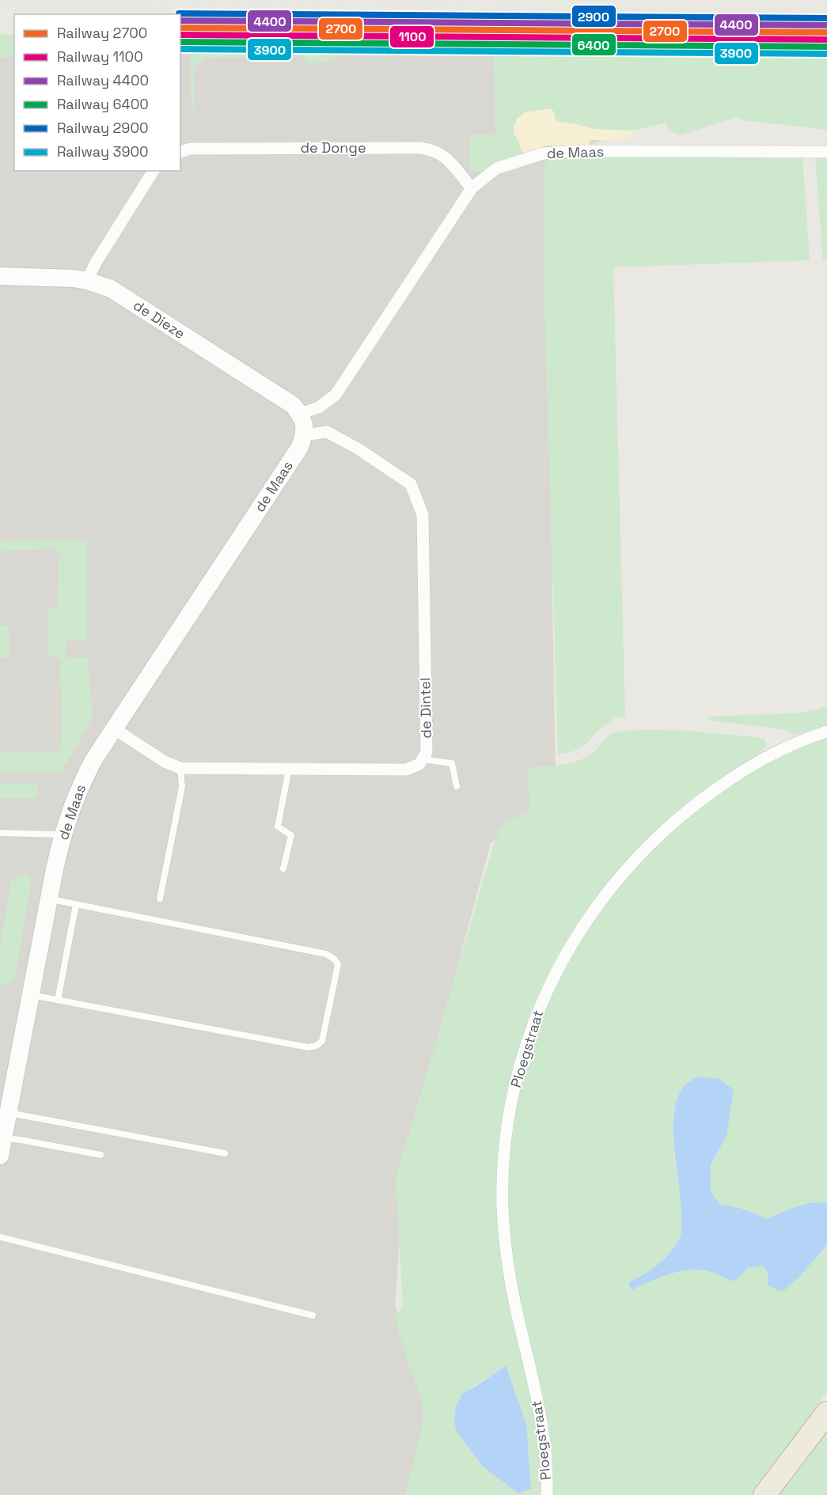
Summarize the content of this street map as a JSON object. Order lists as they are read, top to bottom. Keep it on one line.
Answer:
{"streets":{"street":["de Donge","de Maas","de Dieze","de Dintel","Ploegstraat"]},"crossings":[["de Donge","de Maas"],["de Maas","de Dieze"],["de Maas","de Dintel"]],"lines":["rail line 2900","rail line 4400","rail line 2700","rail line 1100","rail line 6400","rail line 3900"],"legend":["Railway 2700","Railway 1100","Railway 4400","Railway 6400","Railway 2900","Railway 3900"]}
